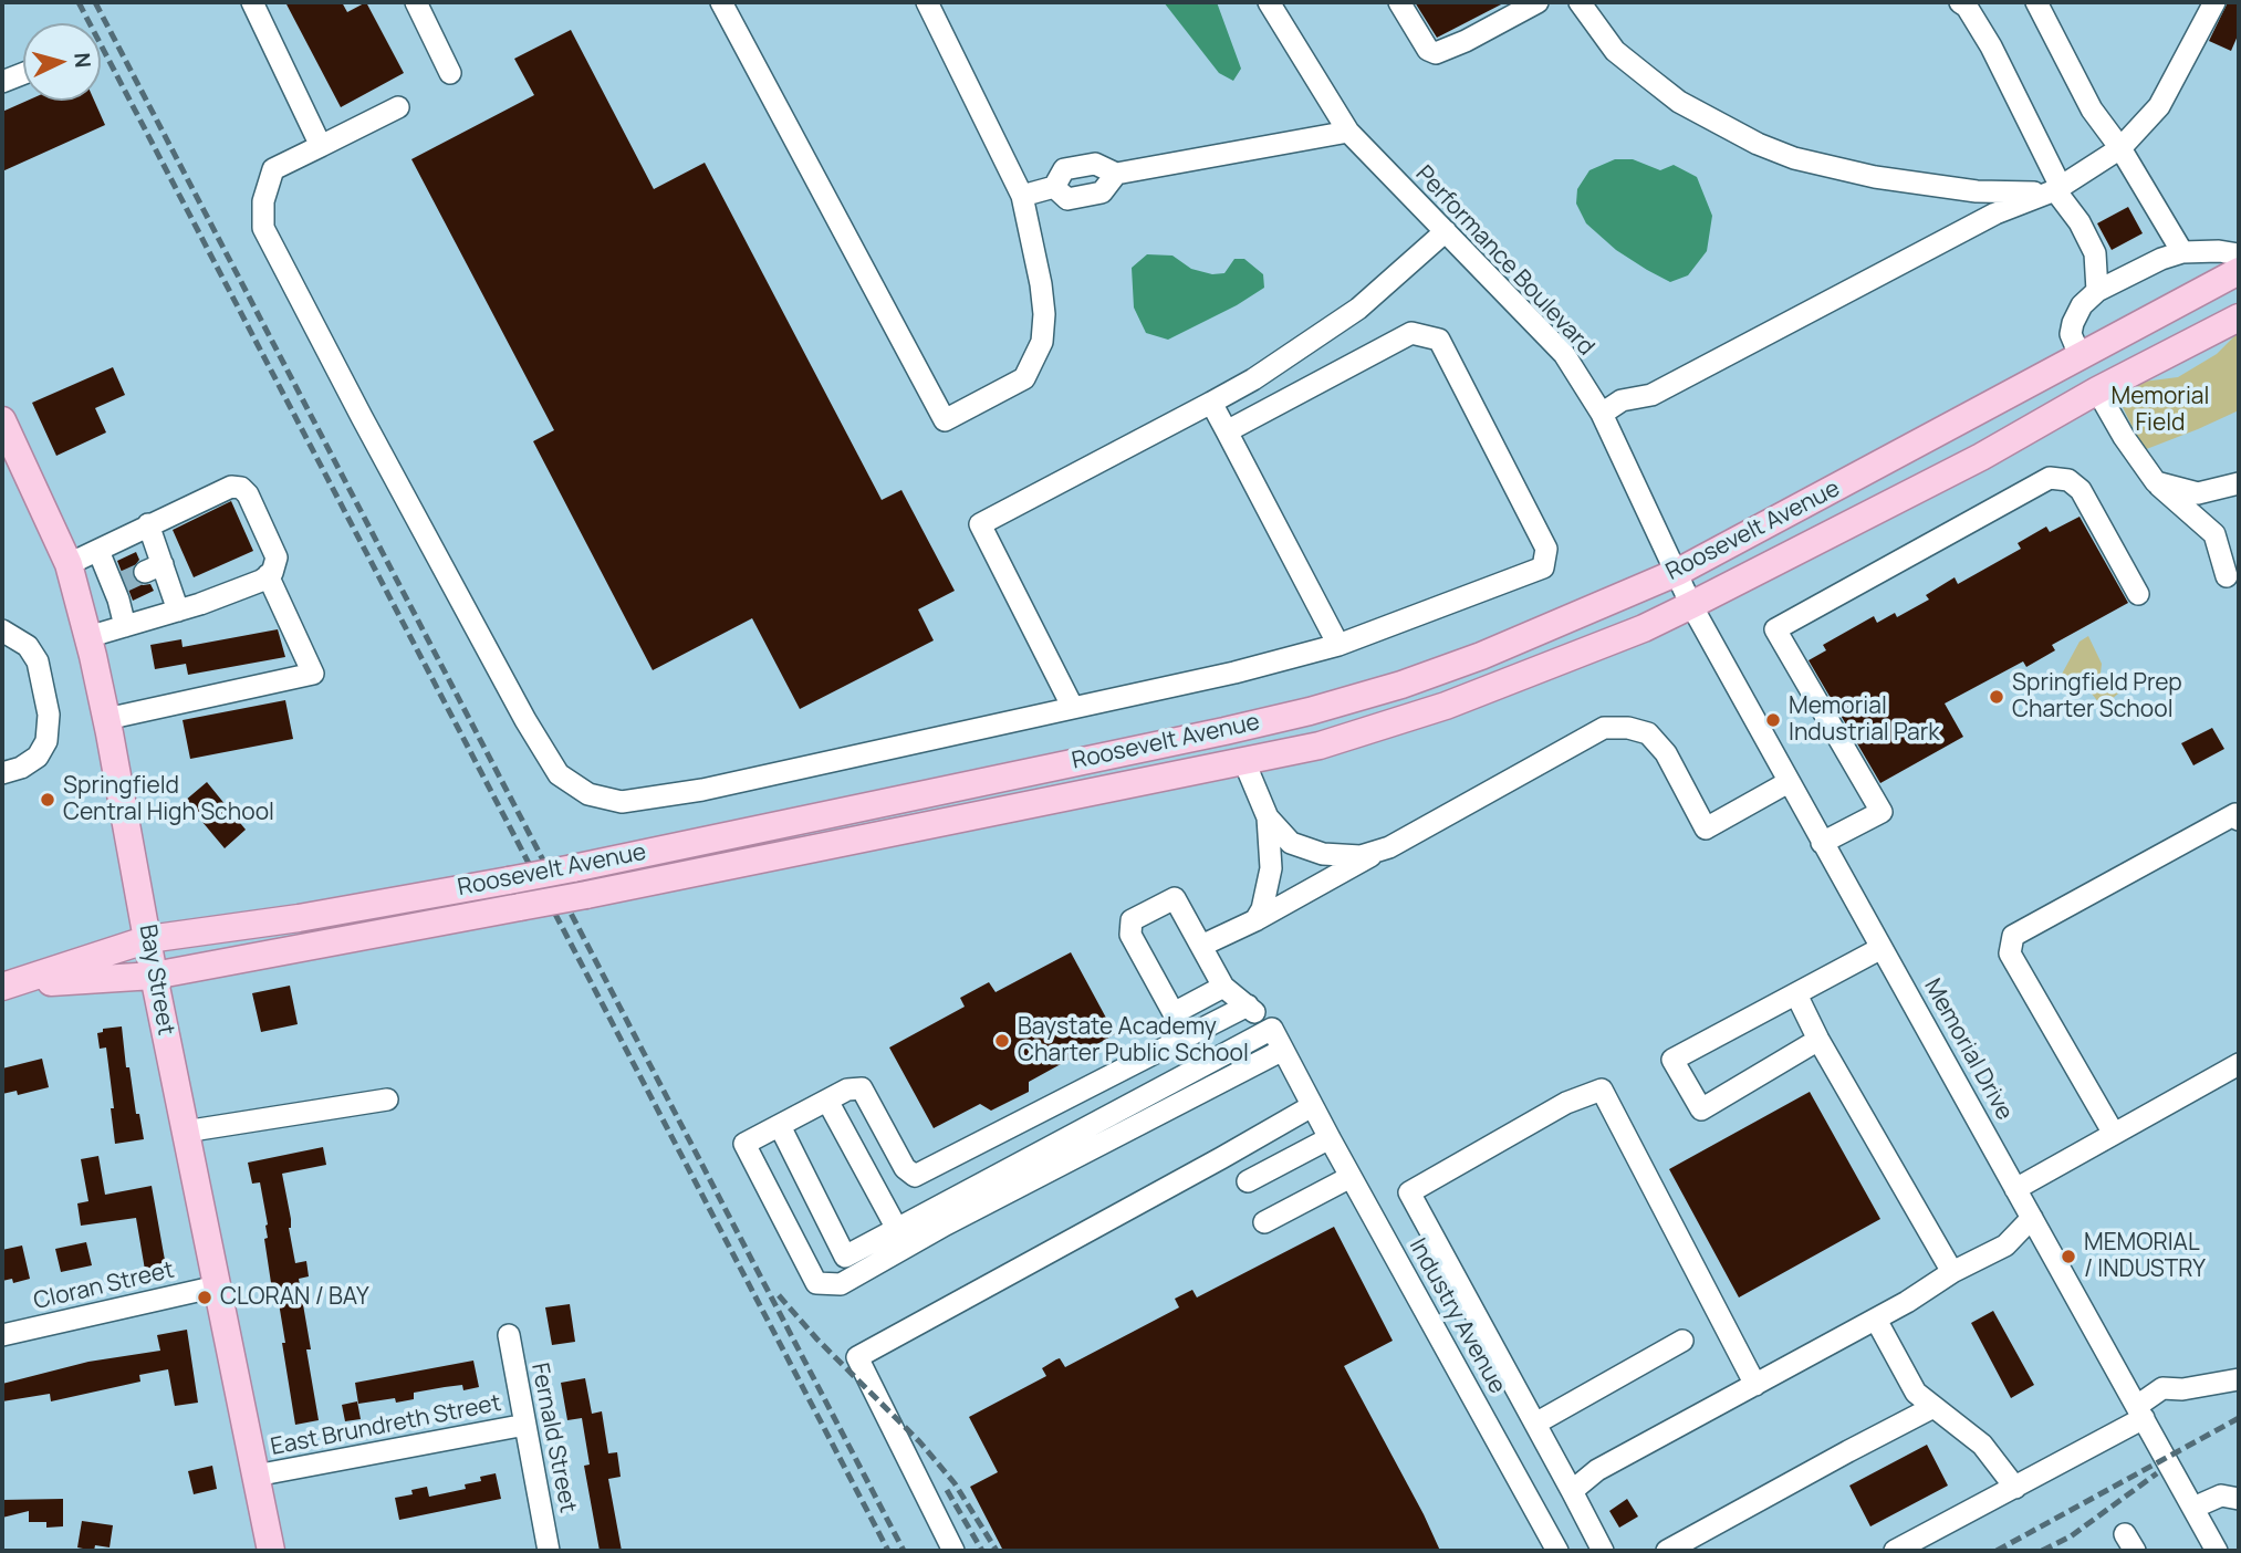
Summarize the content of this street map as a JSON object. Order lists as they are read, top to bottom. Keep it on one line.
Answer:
{"streets":{"main road":["Roosevelt Avenue","Bay Street"],"street":["Performance Boulevard","Memorial Drive","Cloran Street","Industry Avenue","East Brundreth Street","Fernald Street"]},"crossings":[["Performance Boulevard","Roosevelt Avenue"],["Performance Boulevard","Memorial Drive"],["Roosevelt Avenue","Bay Street"],["Roosevelt Avenue","Memorial Drive"],["Bay Street","Cloran Street"],["Bay Street","East Brundreth Street"],["East Brundreth Street","Fernald Street"]],"parks":["Memorial Field"],"places":["Springfield Prep Charter School","Memorial Industrial Park","Springfield Central High School","Baystate Academy Charter Public School","MEMORIAL / INDUSTRY","CLORAN / BAY"],"north":"right"}
